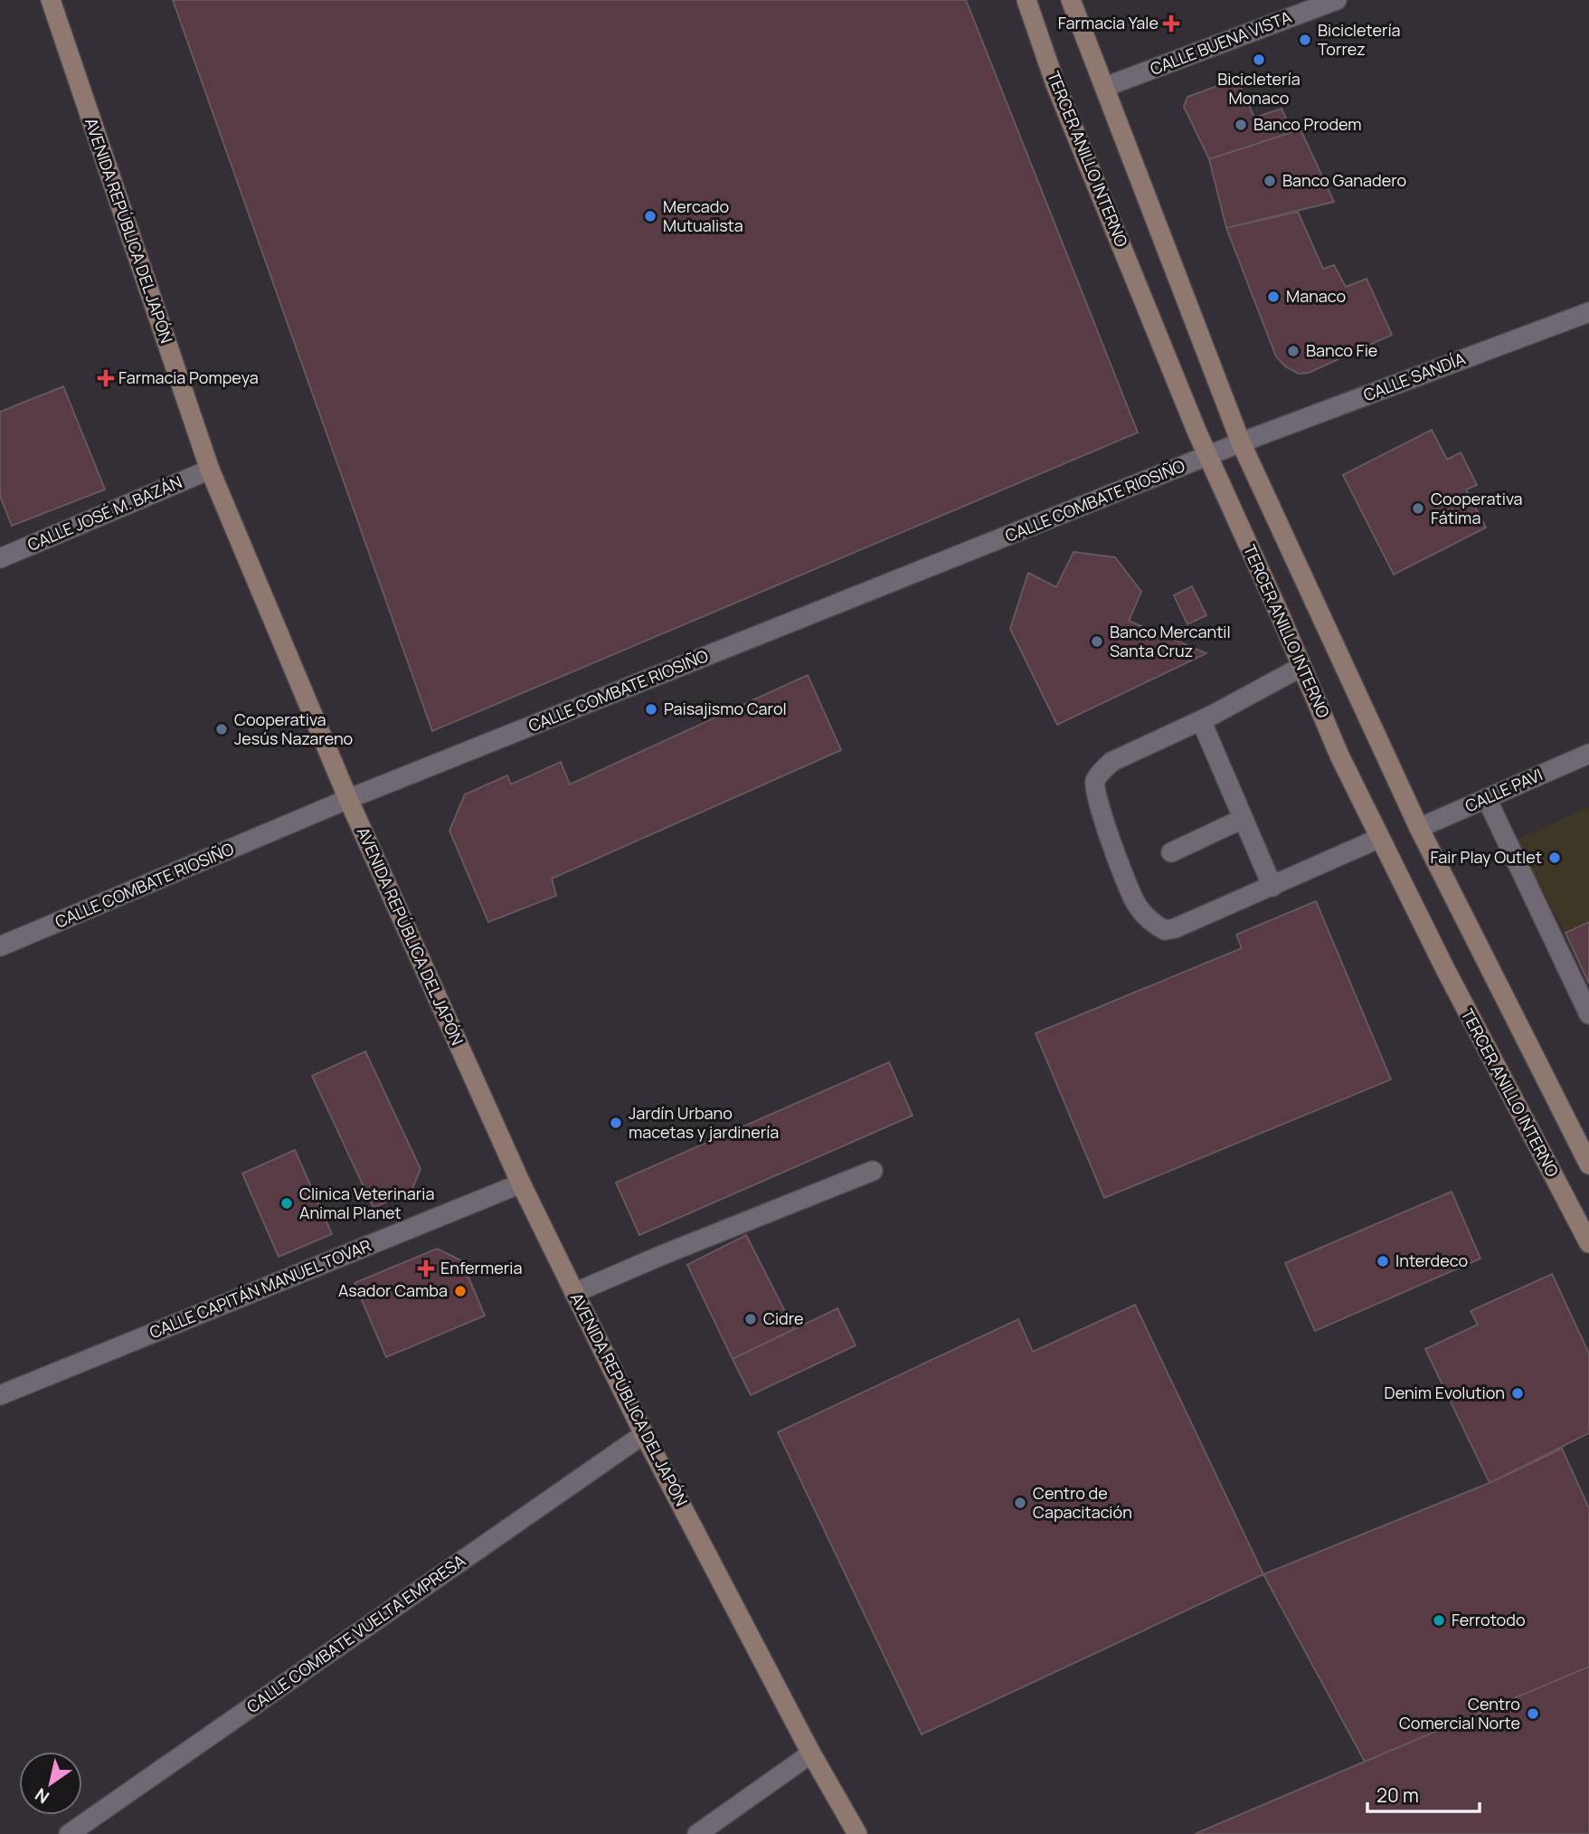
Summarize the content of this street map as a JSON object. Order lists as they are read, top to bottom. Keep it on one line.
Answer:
{"streets":{"main road":["TERCER ANILLO INTERNO","AVENIDA REPÚBLICA DEL JAPÓN"],"street":["CALLE BUENA VISTA","CALLE SANDÍA","CALLE COMBATE RIOSIÑO","CALLE JOSÉ M. BAZÁN","CALLE PAVI","CALLE CAPITÁN MANUEL TOVAR","CALLE COMBATE VUELTA EMPRESA"]},"crossings":[["TERCER ANILLO INTERNO","CALLE COMBATE RIOSIÑO"],["AVENIDA REPÚBLICA DEL JAPÓN","CALLE COMBATE RIOSIÑO"],["AVENIDA REPÚBLICA DEL JAPÓN","CALLE JOSÉ M. BAZÁN"],["AVENIDA REPÚBLICA DEL JAPÓN","CALLE CAPITÁN MANUEL TOVAR"],["AVENIDA REPÚBLICA DEL JAPÓN","CALLE COMBATE VUELTA EMPRESA"],["CALLE SANDÍA","CALLE COMBATE RIOSIÑO"]],"places":{"health":["Farmacia Yale","Farmacia Pompeya","Enfermeria"],"other":["Bicicletería Torrez","Bicicletería Monaco","Banco Prodem","Banco Ganadero","Mercado Mutualista","Manaco","Banco Fie","Cooperativa Fátima","Banco Mercantil Santa Cruz","Paisajismo Carol","Cooperativa Jesús Nazareno","Fair Play Outlet","Jardín Urbano macetas y jardinería","Clinica Veterinaria Animal Planet","Interdeco","Asador Camba","Cidre","Denim Evolution","Centro de Capacitación","Ferrotodo","Centro Comercial Norte"]},"scale_bar":"20 m","north":"bottom left"}
